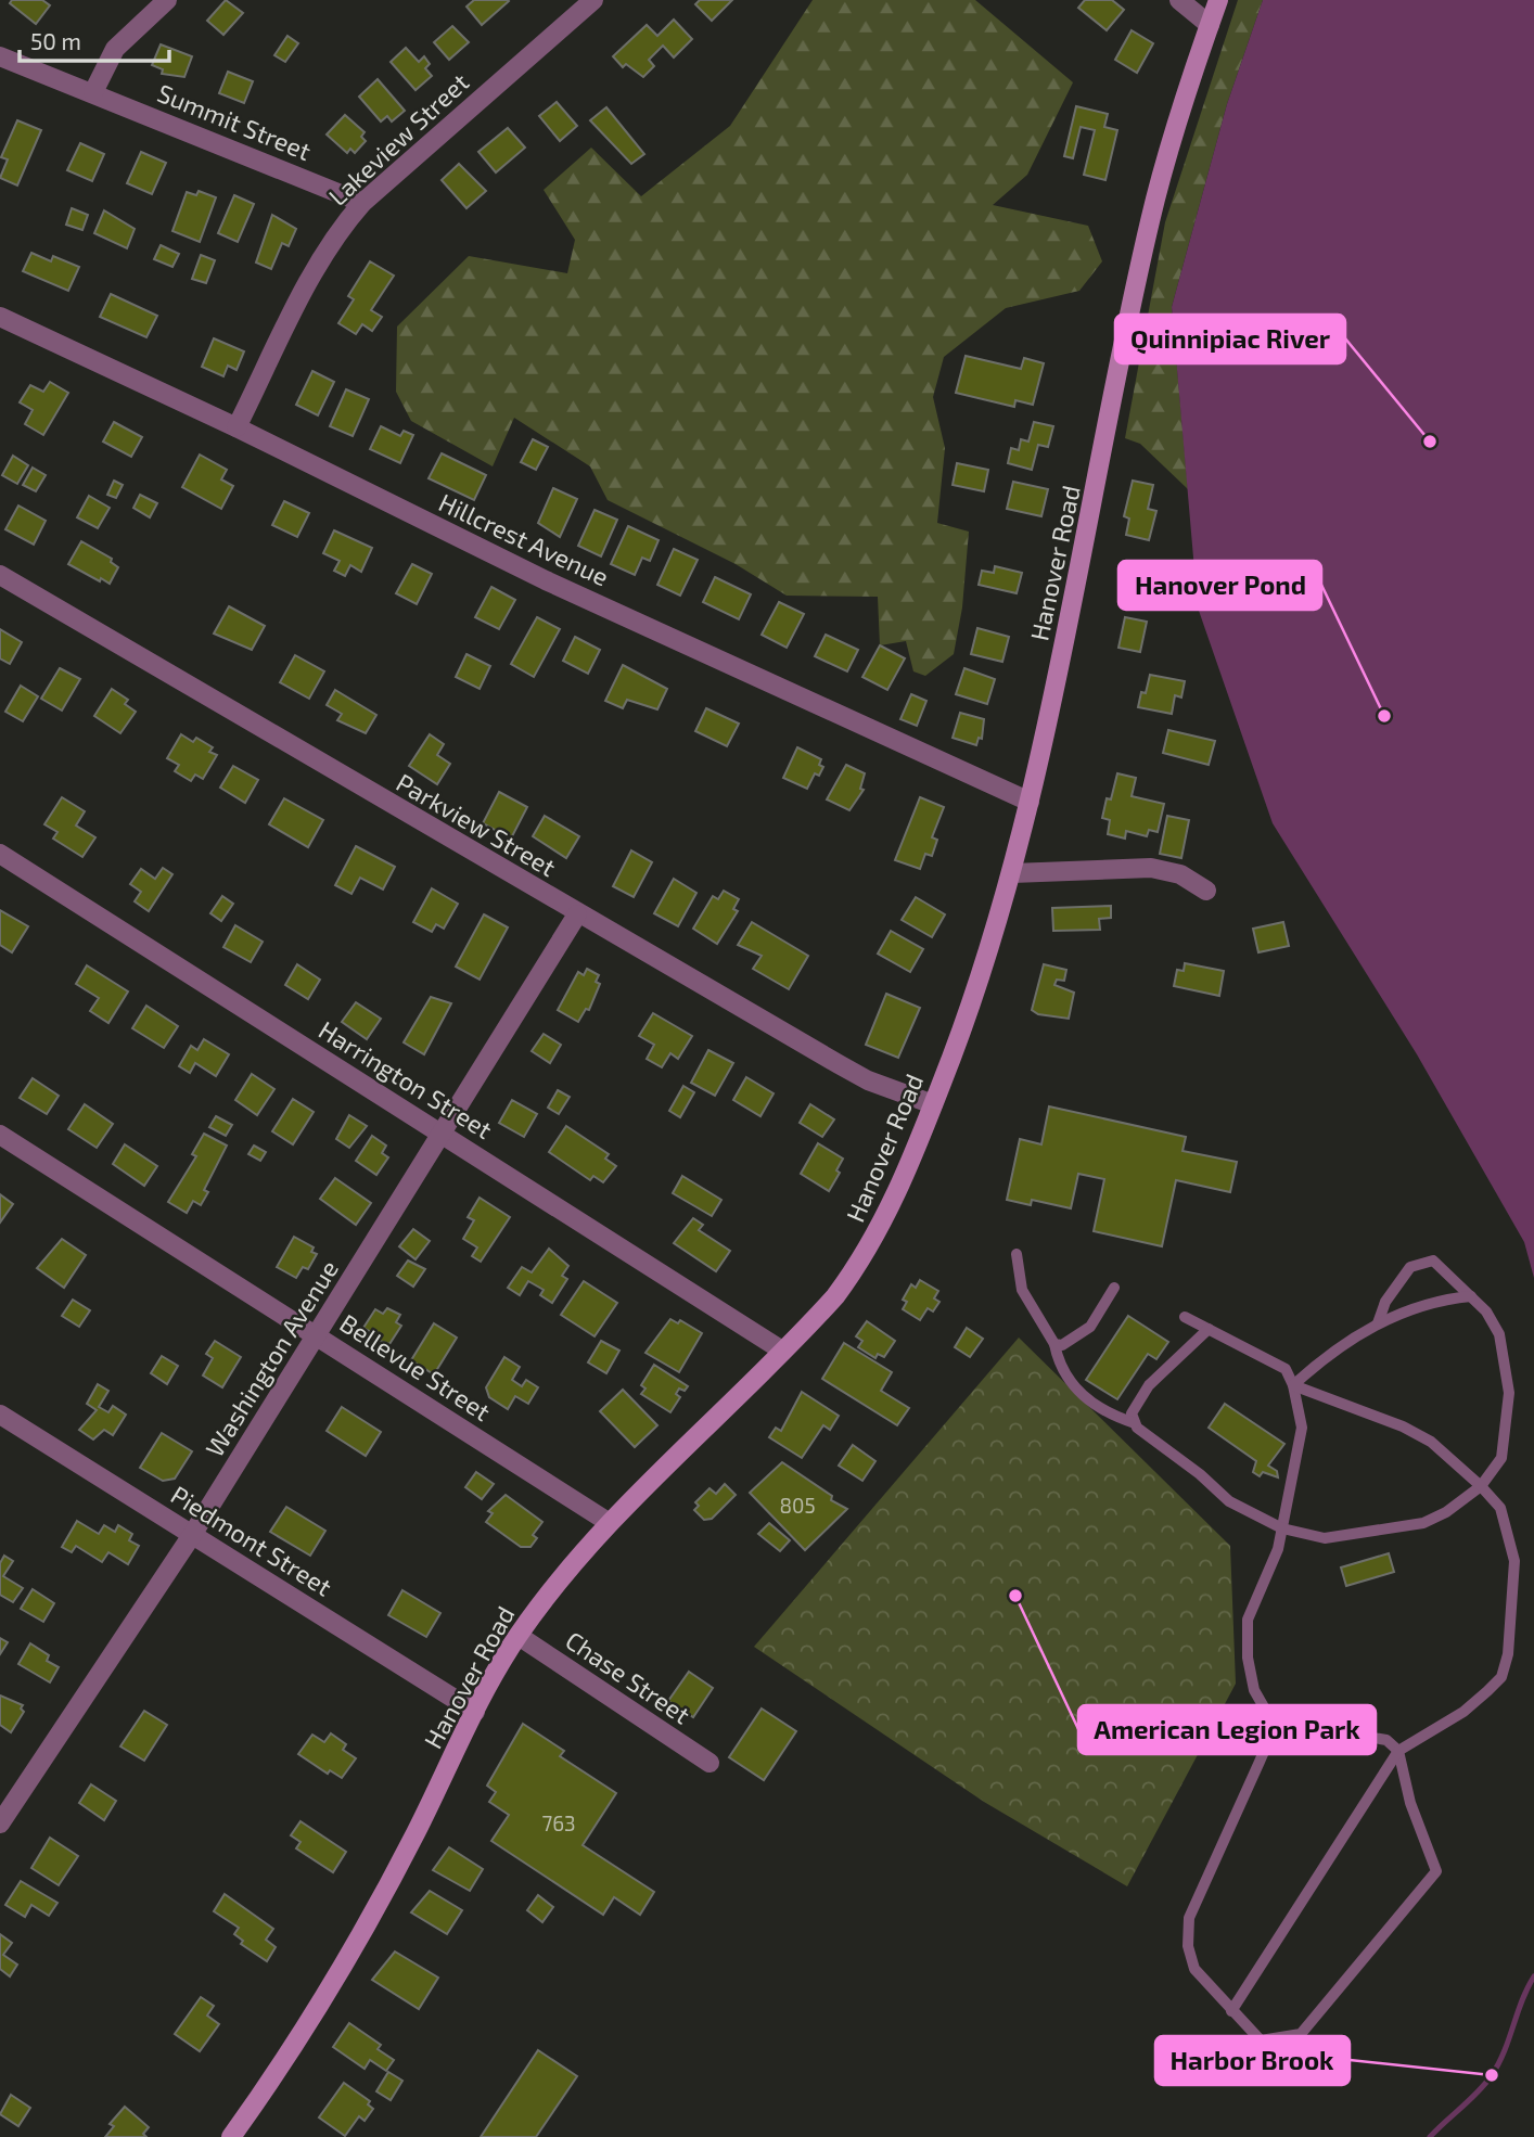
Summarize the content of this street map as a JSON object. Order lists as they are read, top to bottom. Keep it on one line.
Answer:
{"streets":{"main road":["Hanover Road"],"street":["Summit Street","Lakeview Street","Hillcrest Avenue","Parkview Street","Harrington Street","Washington Avenue","Bellevue Street","Piedmont Street","Chase Street"]},"crossings":[["Summit Street","Lakeview Street"],["Lakeview Street","Hillcrest Avenue"],["Hillcrest Avenue","Hanover Road"],["Hanover Road","Parkview Street"],["Hanover Road","Harrington Street"],["Hanover Road","Bellevue Street"],["Hanover Road","Piedmont Street"],["Hanover Road","Chase Street"],["Parkview Street","Washington Avenue"],["Harrington Street","Washington Avenue"],["Washington Avenue","Bellevue Street"],["Washington Avenue","Piedmont Street"]],"places":["Quinnipiac River","Hanover Pond","American Legion Park","Harbor Brook"],"house_numbers":["805","763"],"scale_bar":"50 m"}
